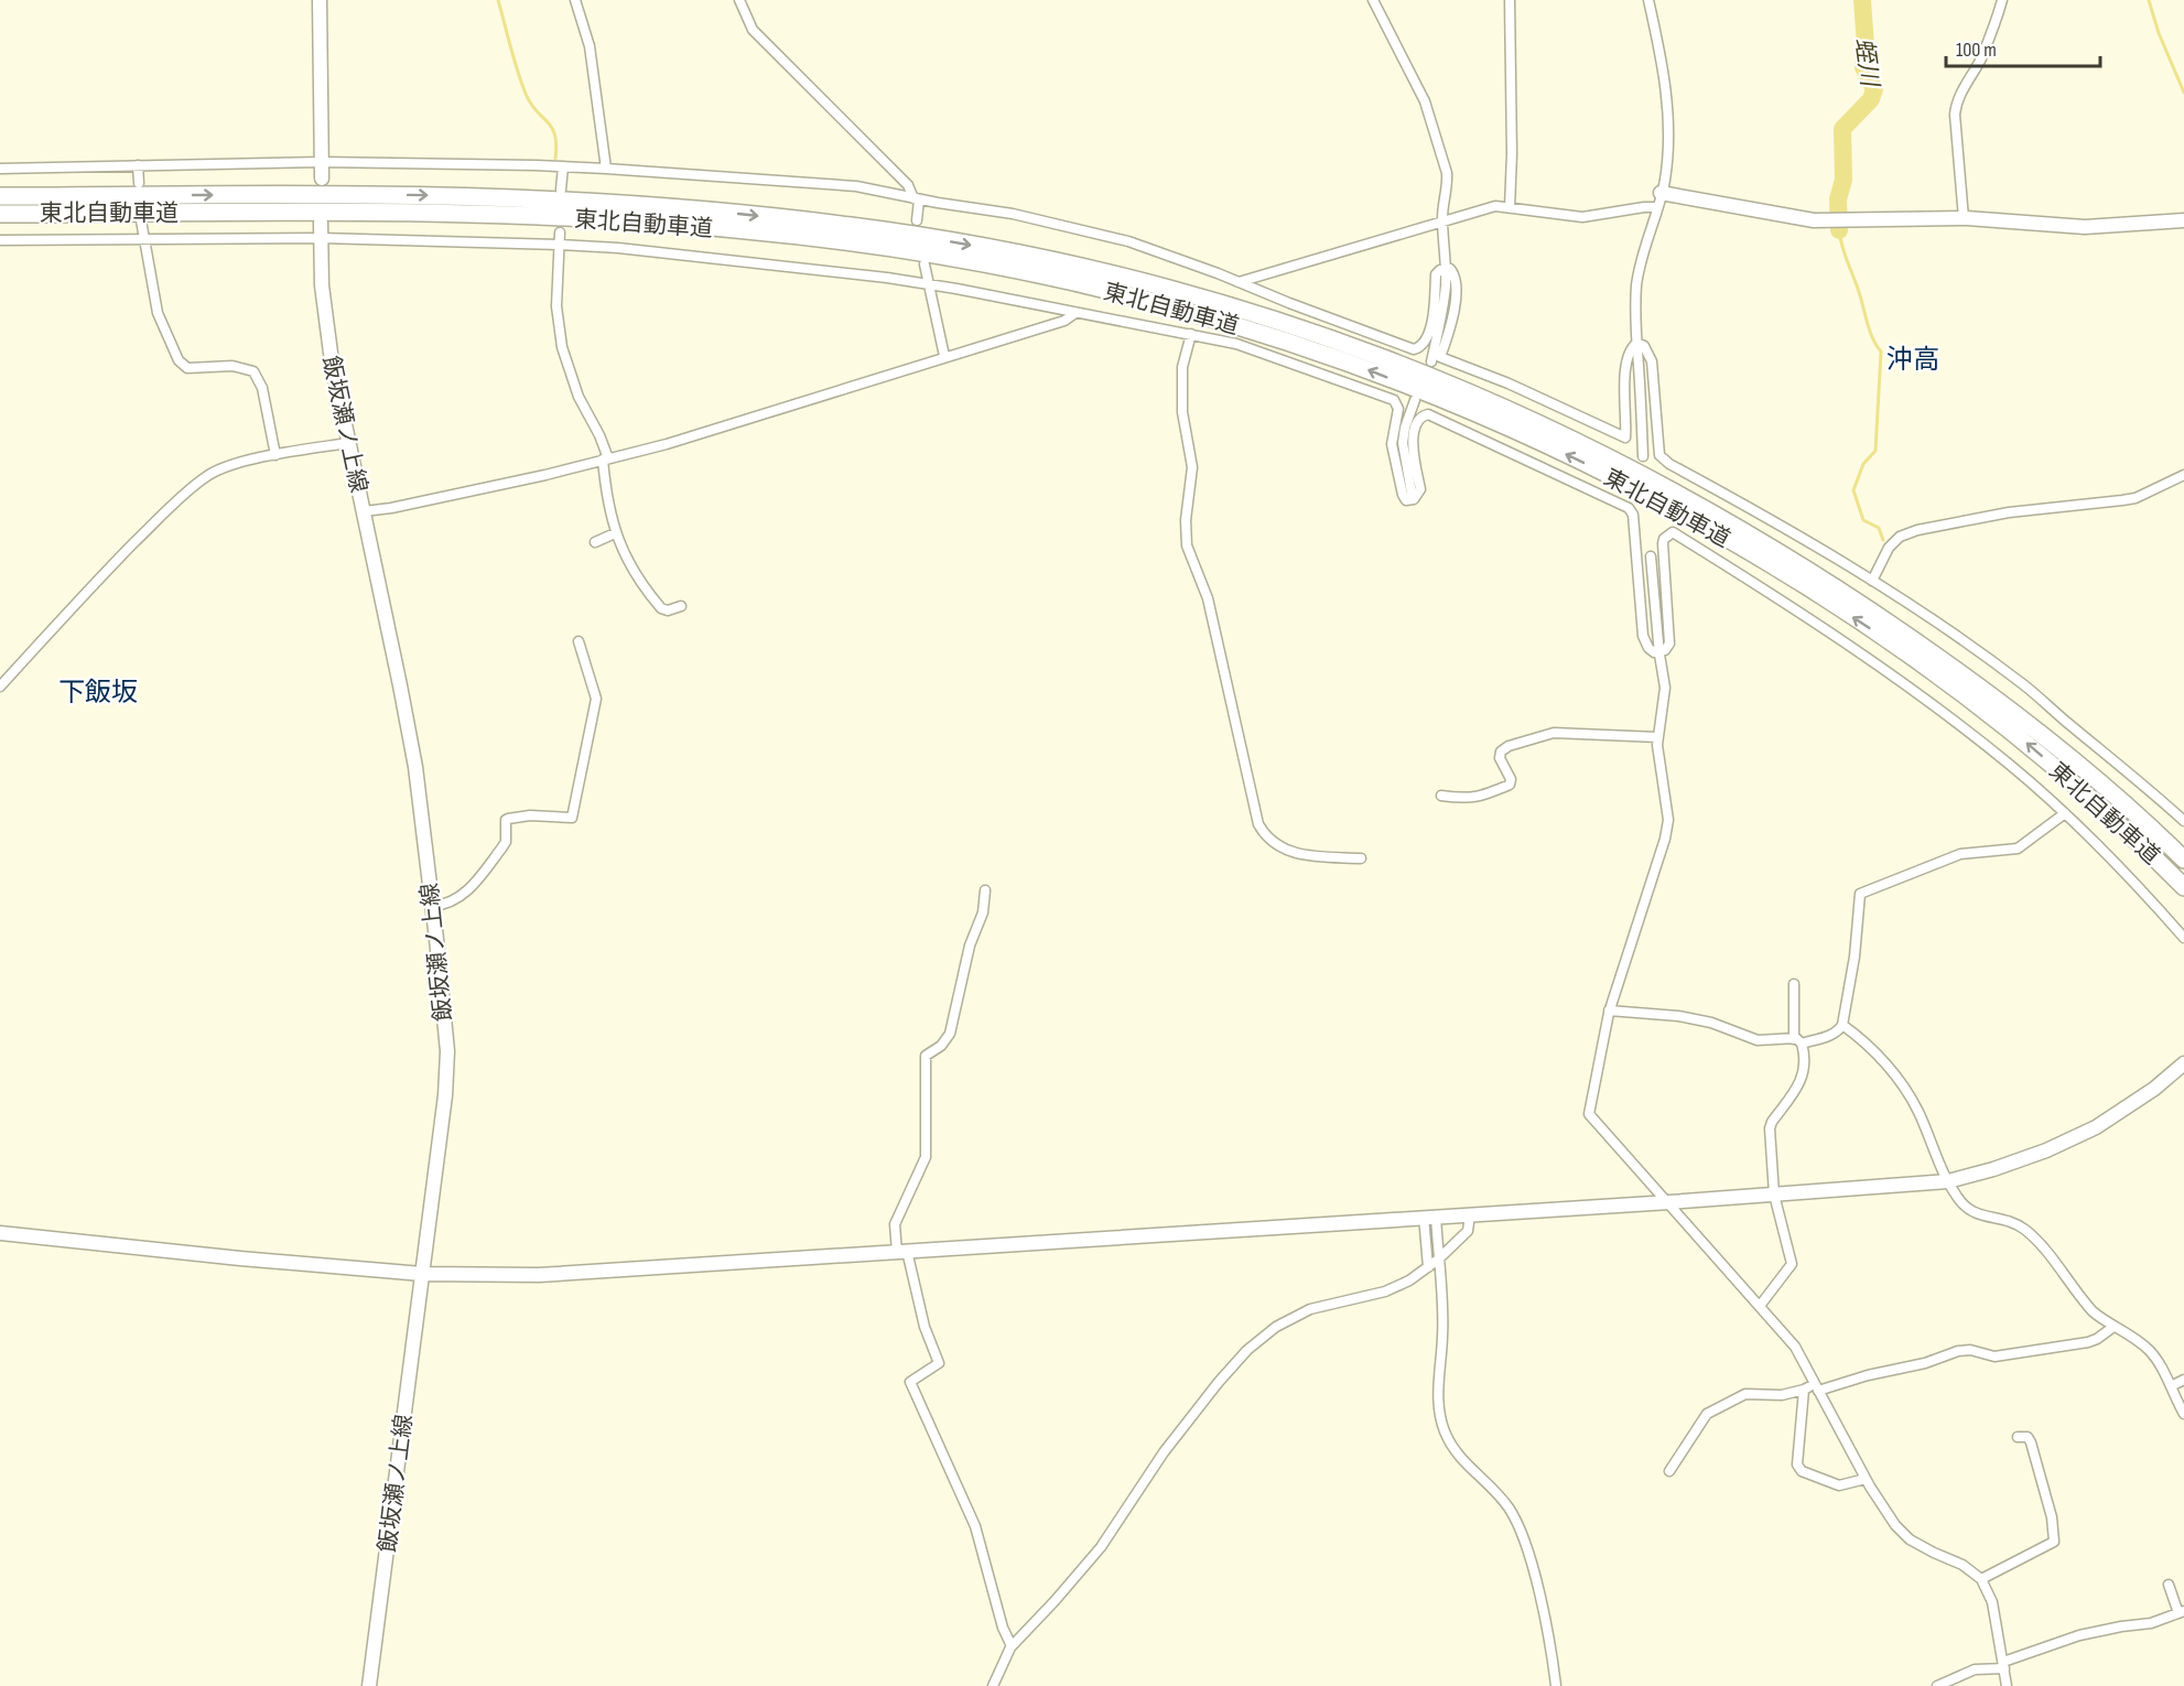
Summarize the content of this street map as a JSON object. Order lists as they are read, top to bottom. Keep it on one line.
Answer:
{"streets":{"highway":["東北自動車道"],"street":["飯坂瀬ノ上線"]},"districts":["沖高","下飯坂"],"water":["蛭川"],"scale_bar":"100 m"}
